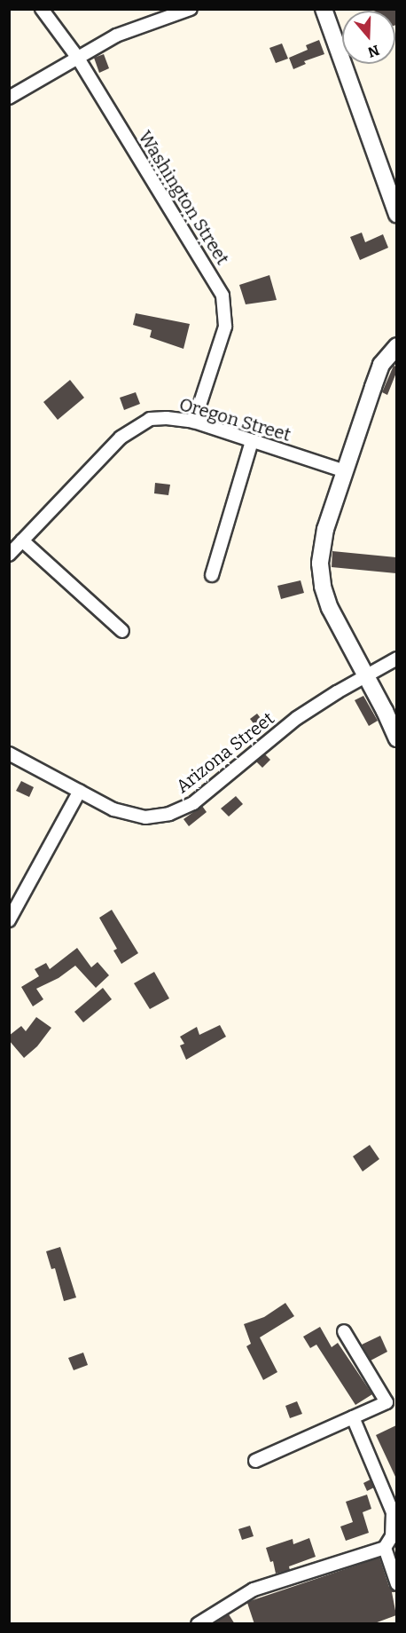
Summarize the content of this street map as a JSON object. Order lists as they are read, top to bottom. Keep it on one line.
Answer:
{"streets":{"street":["Washington Street","Oregon Street","Arizona Street"]},"crossings":[["Washington Street","Oregon Street"]],"north":"bottom"}
